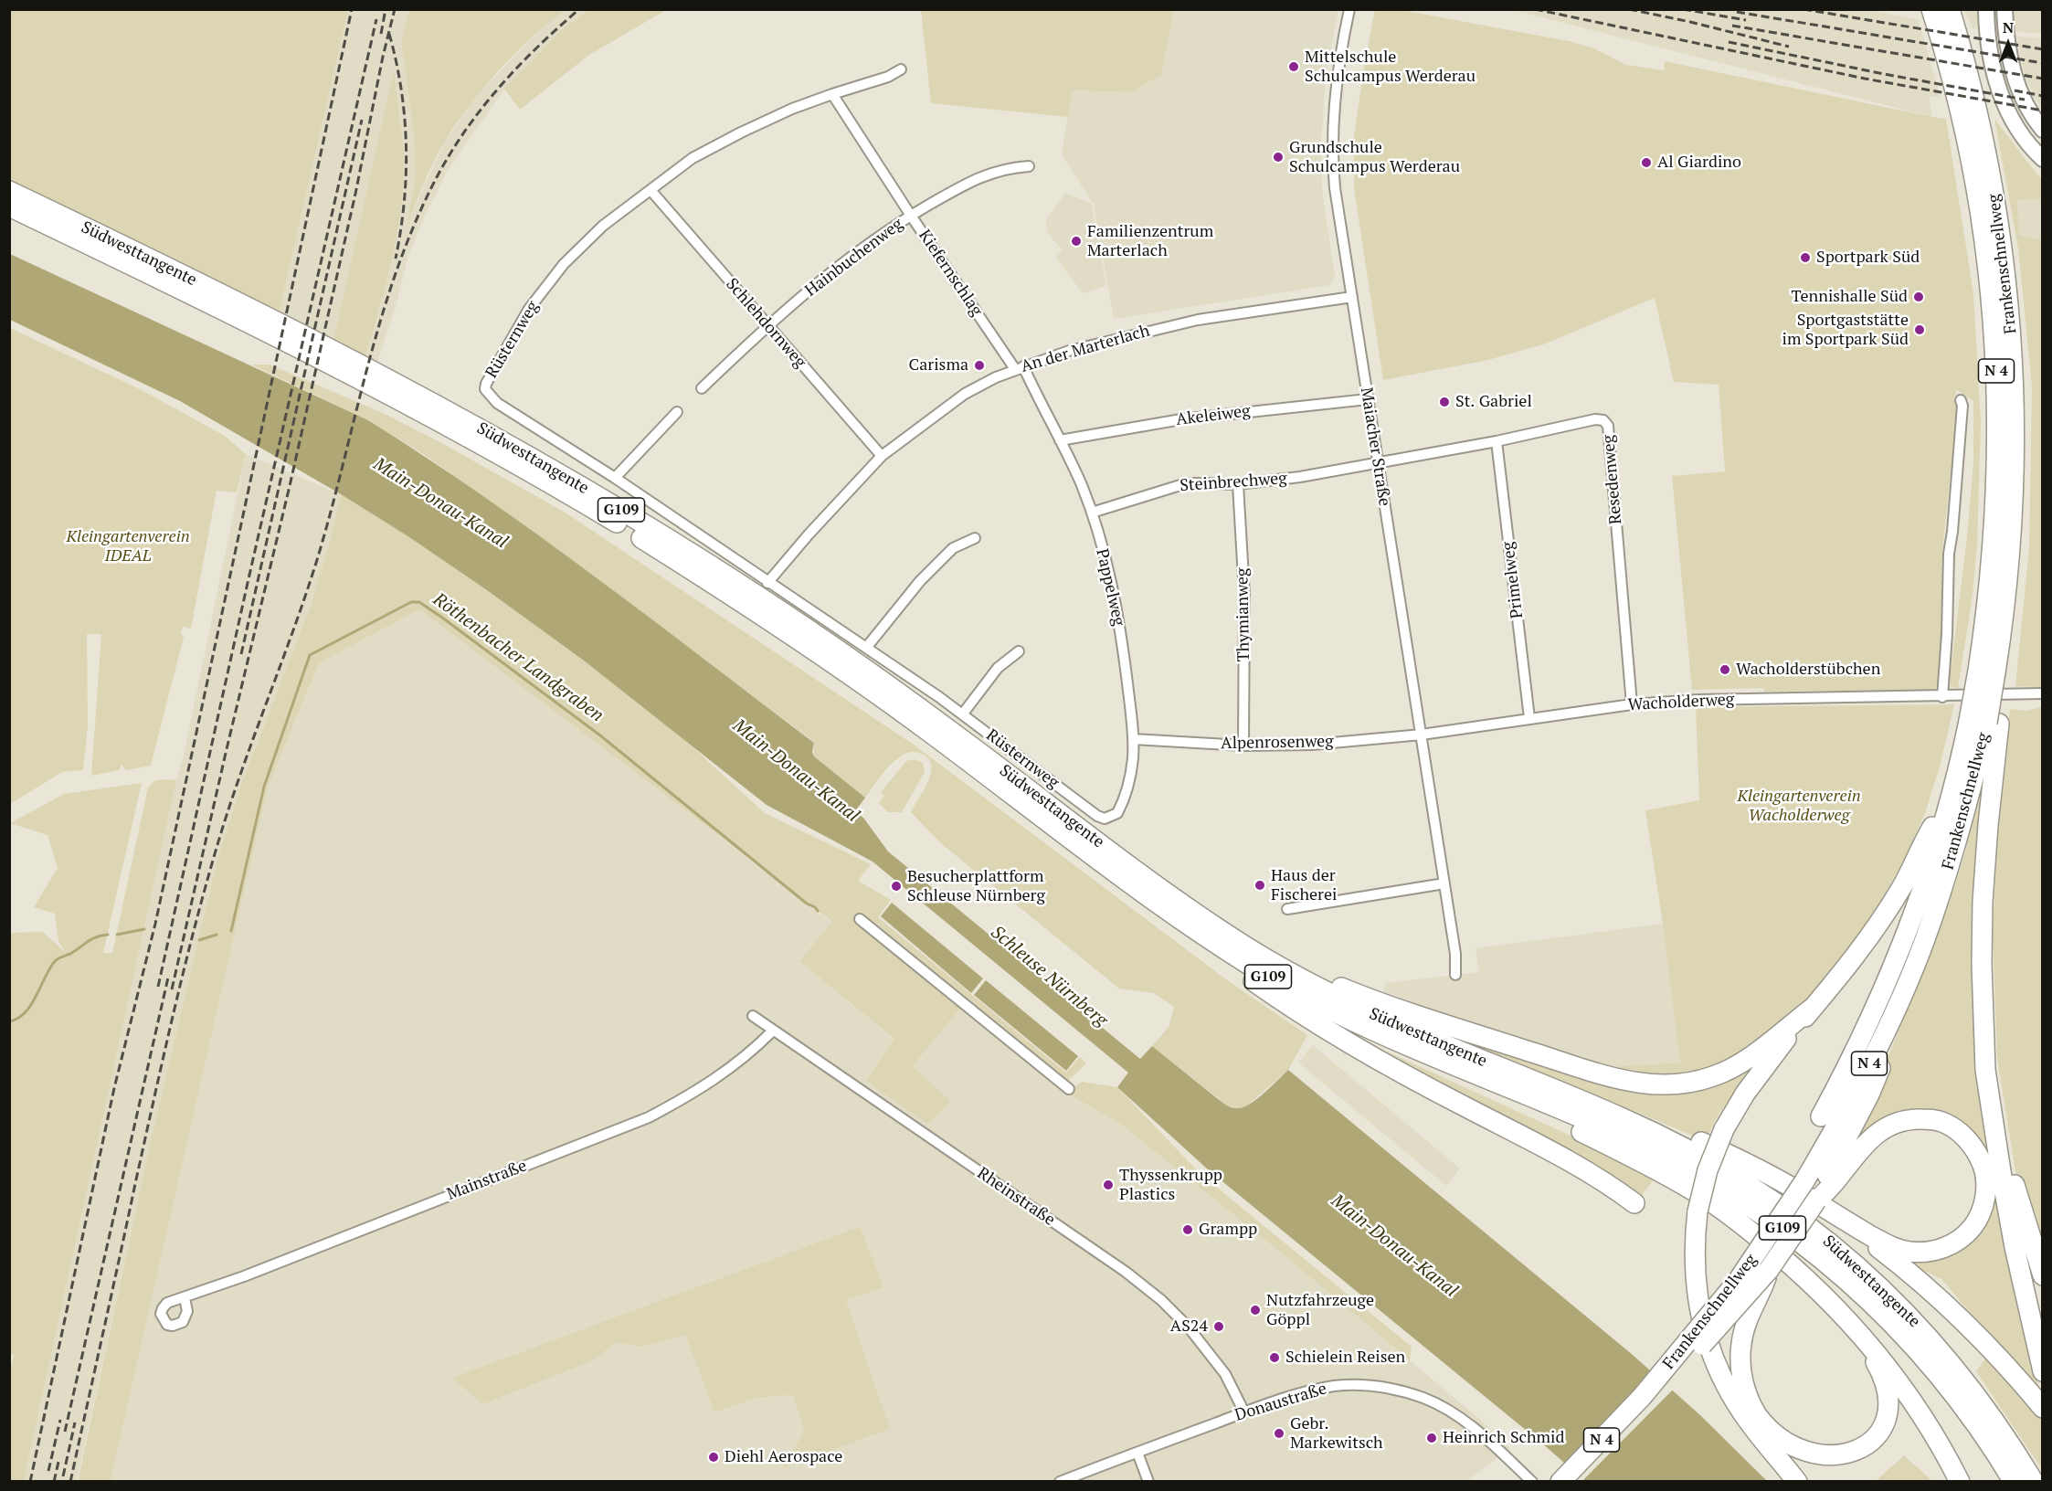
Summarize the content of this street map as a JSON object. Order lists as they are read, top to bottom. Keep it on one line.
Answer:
{"streets":{"highway":["Südwesttangente","Frankenschnellweg","N 4","G109"],"street":["Hainbuchenweg","Kiefernschlag","Schlehdornweg","Rüsternweg","An der Marterlach","Akeleiweg","Maiacher Straße","Resedenweg","Steinbrechweg","Primelweg","Pappelweg","Thymianweg","Wacholderweg","Alpenrosenweg","Mainstraße","Rheinstraße","Donaustraße"]},"crossings":[["Hainbuchenweg","Kiefernschlag"],["Hainbuchenweg","Schlehdornweg"],["Kiefernschlag","Rüsternweg"],["Kiefernschlag","An der Marterlach"],["Kiefernschlag","Pappelweg"],["Schlehdornweg","Rüsternweg"],["Schlehdornweg","An der Marterlach"],["Rüsternweg","An der Marterlach"],["Rüsternweg","Pappelweg"],["An der Marterlach","Maiacher Straße"],["An der Marterlach","Pappelweg"],["Akeleiweg","Maiacher Straße"],["Akeleiweg","Pappelweg"],["Maiacher Straße","Resedenweg"],["Maiacher Straße","Steinbrechweg"],["Maiacher Straße","Wacholderweg"],["Maiacher Straße","Alpenrosenweg"],["Resedenweg","Steinbrechweg"],["Resedenweg","Primelweg"],["Resedenweg","Wacholderweg"],["Steinbrechweg","Pappelweg"],["Steinbrechweg","Thymianweg"],["Primelweg","Wacholderweg"],["Pappelweg","Alpenrosenweg"],["Thymianweg","Alpenrosenweg"],["Wacholderweg","Alpenrosenweg"],["Mainstraße","Rheinstraße"],["Rheinstraße","Donaustraße"]],"water":["Main-Donau-Kanal","Röthenbacher Landgraben","Schleuse Nürnberg"],"parks":["Kleingartenverein IDEAL","Kleingartenverein Wacholderweg"],"places":["Mittelschule Schulcampus Werderau","Grundschule Schulcampus Werderau","Al Giardino","Familienzentrum Marterlach","Sportpark Süd","Tennishalle Süd","Sportgaststätte im Sportpark Süd","Carisma","St. Gabriel","Wacholderstübchen","Haus der Fischerei","Besucherplattform Schleuse Nürnberg","Thyssenkrupp Plastics","Grampp","Nutzfahrzeuge Göppl","AS24","Schielein Reisen","Gebr. Markewitsch","Heinrich Schmid","Diehl Aerospace"],"north":"top"}
